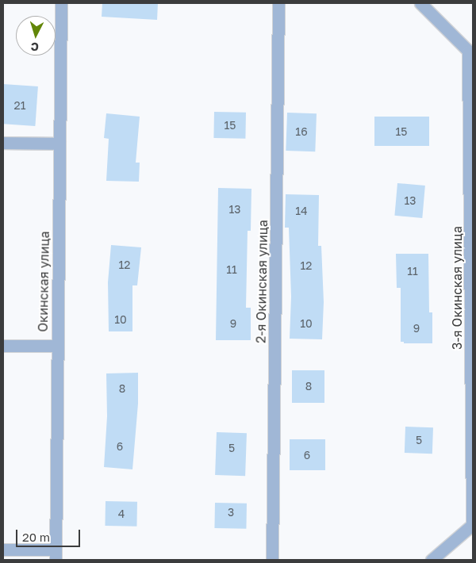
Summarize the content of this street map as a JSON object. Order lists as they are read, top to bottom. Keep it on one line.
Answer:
{"streets":{"street":["Окинская улица","2-я Окинская улица","3-я Окинская улица"]},"house_numbers":["21","15","16","15","13","13","14","12","12","11","11","10","9","10","9","8","8","5","6","5","6","3","4"],"scale_bar":"20 m","north":"bottom"}
